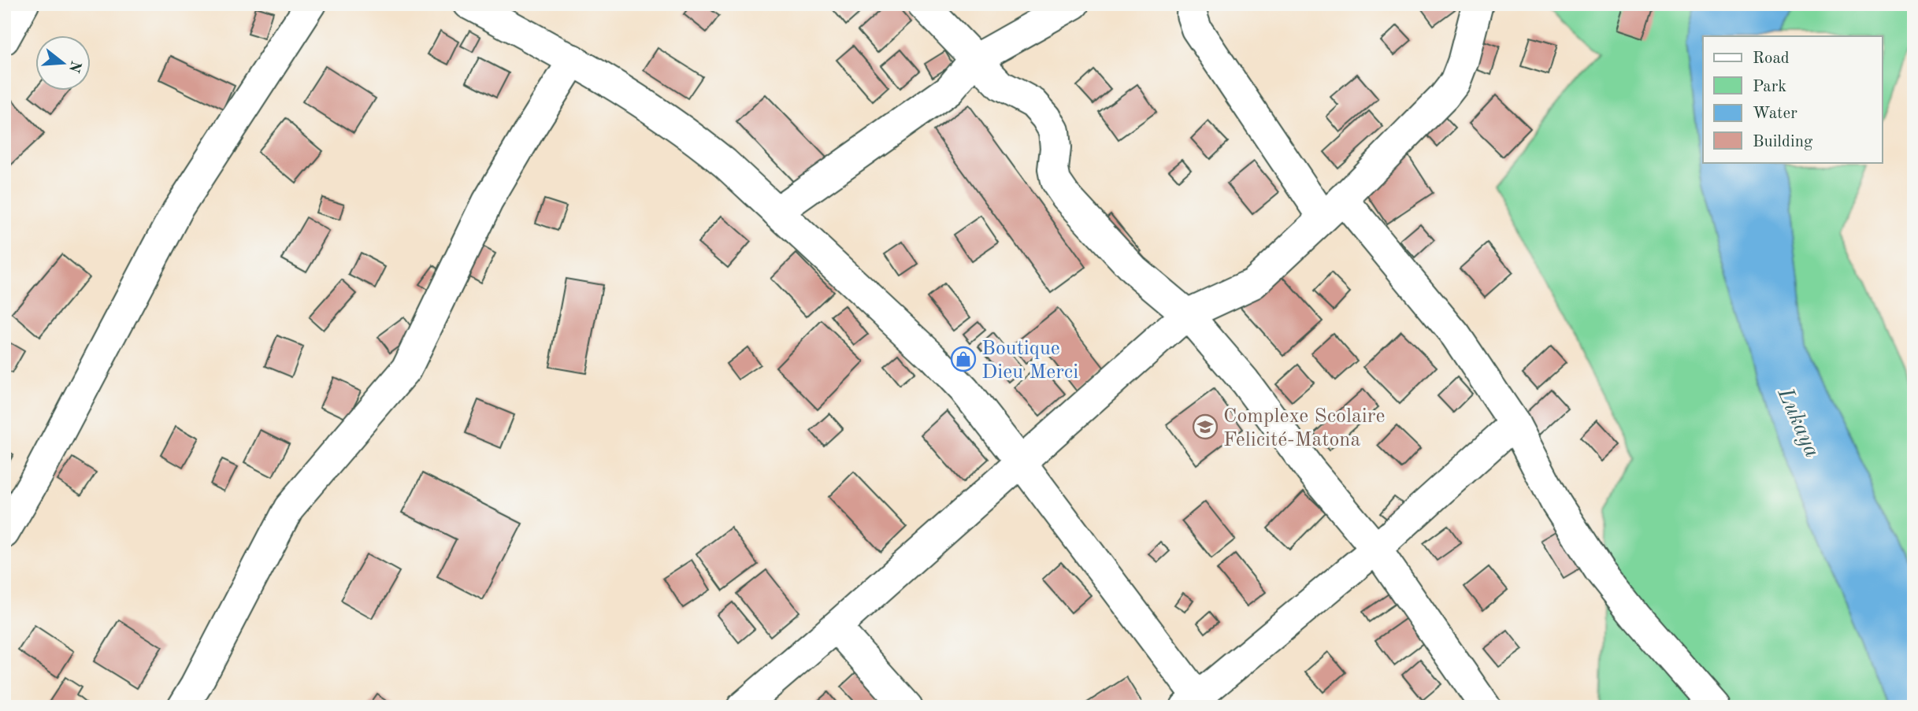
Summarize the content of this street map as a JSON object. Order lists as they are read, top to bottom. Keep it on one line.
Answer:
{"water":["Lukaya"],"places":{"shop":["Boutique Dieu Merci"],"school or university":["Complexe Scolaire Felicité-Matona"]},"legend":["Road","Park","Water","Building"],"north":"right"}
